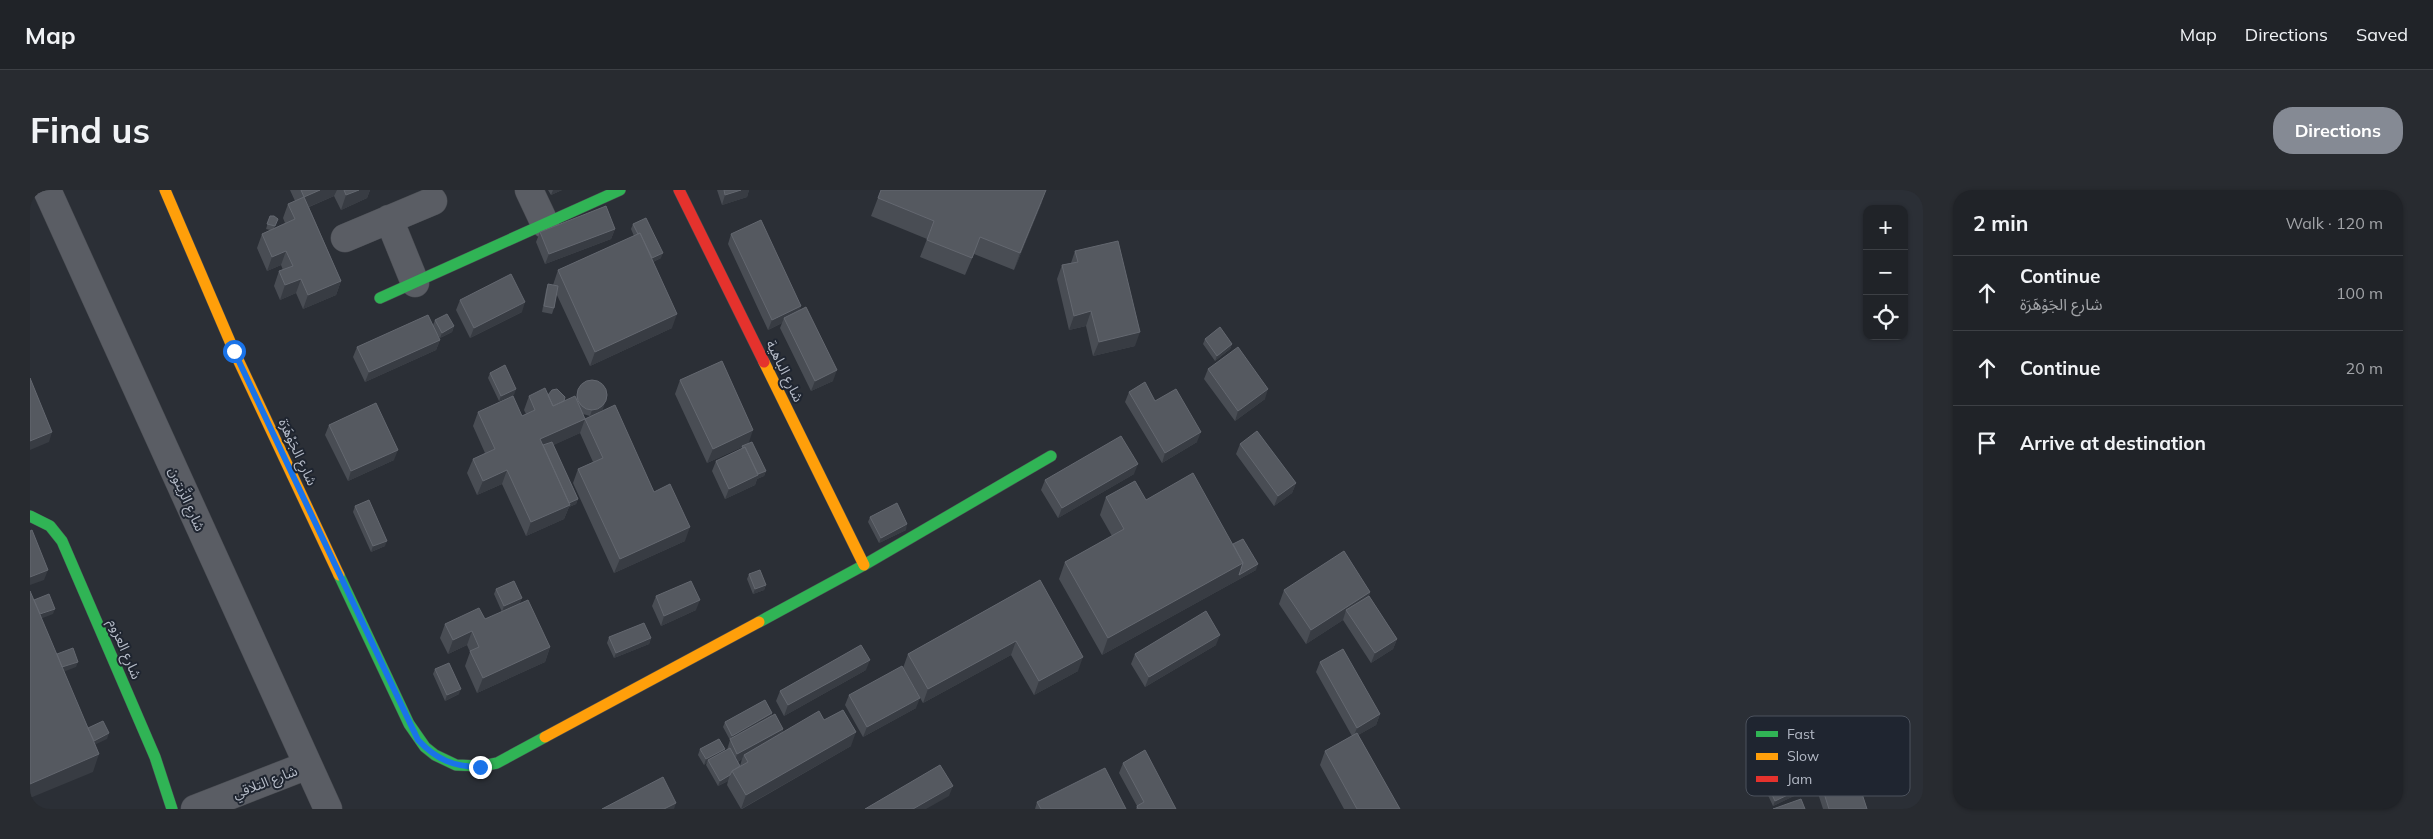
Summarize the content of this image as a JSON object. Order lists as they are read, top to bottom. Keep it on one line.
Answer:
{"streets":{"street":["شارع الباهية","شارع الجَوْهَرَة","شارع الزَّيتون","شارع العزوم","شارع التلاقي"]},"crossings":[["شارع الباهية","شارع الجَوْهَرَة"],["شارع الزَّيتون","شارع التلاقي"]],"legend":["Fast","Slow","Jam"],"page":{"header":"Map","nav":["Map","Directions","Saved"],"buttons":"Directions","title":"Find us","heading":["2 min","Walk · 120 m"],"map_buttons":["+","−"],"list":[["Continue","شارع الجَوْهَرَة","100 m"],["Continue","20 m"],"Arrive at destination"]}}
